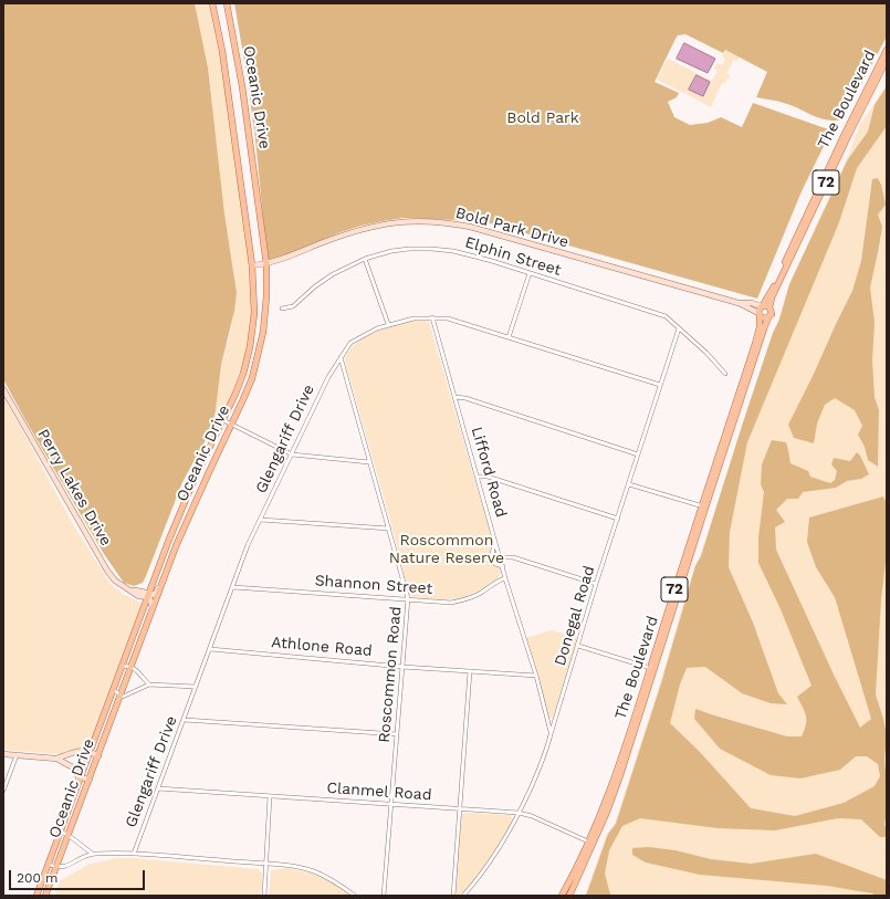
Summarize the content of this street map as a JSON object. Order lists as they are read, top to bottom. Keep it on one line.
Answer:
{"streets":{"main road":["Oceanic Drive","The Boulevard","72"],"street":["Bold Park Drive","Elphin Street","Glengariff Drive","Lifford Road","Perry Lakes Drive","Shannon Street","Donegal Road","Athlone Road","Roscommon Road","Clanmel Road"]},"crossings":[["Oceanic Drive","Bold Park Drive"],["Oceanic Drive","Perry Lakes Drive"],["The Boulevard","Bold Park Drive"],["The Boulevard","Clanmel Road"],["Elphin Street","Donegal Road"],["Glengariff Drive","Lifford Road"],["Glengariff Drive","Shannon Street"],["Glengariff Drive","Donegal Road"],["Glengariff Drive","Athlone Road"],["Glengariff Drive","Roscommon Road"],["Glengariff Drive","Clanmel Road"],["Lifford Road","Shannon Street"],["Lifford Road","Donegal Road"],["Lifford Road","Athlone Road"],["Shannon Street","Roscommon Road"],["Donegal Road","Clanmel Road"],["Athlone Road","Roscommon Road"],["Roscommon Road","Clanmel Road"]],"parks":["Bold Park","Roscommon Nature Reserve"],"scale_bar":"200 m"}
